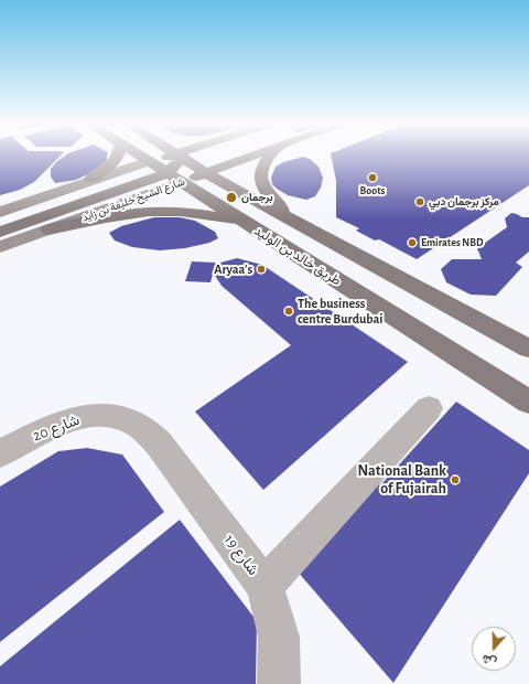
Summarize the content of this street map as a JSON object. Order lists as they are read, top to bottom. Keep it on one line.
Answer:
{"streets":{"main road":["شارع الشيخ خليفة بن زايد","طريق خالد بن الوليد"],"street":["شارع 20","شارع 19"]},"crossings":[["شارع الشيخ خليفة بن زايد","طريق خالد بن الوليد"],["شارع 20","شارع 19"]],"places":["Boots","برجمان","مركز برجمان دبي","Emirates NBD","Aryaa's","The business centre Burdubai","National Bank of Fujairah"],"north":"bottom"}
